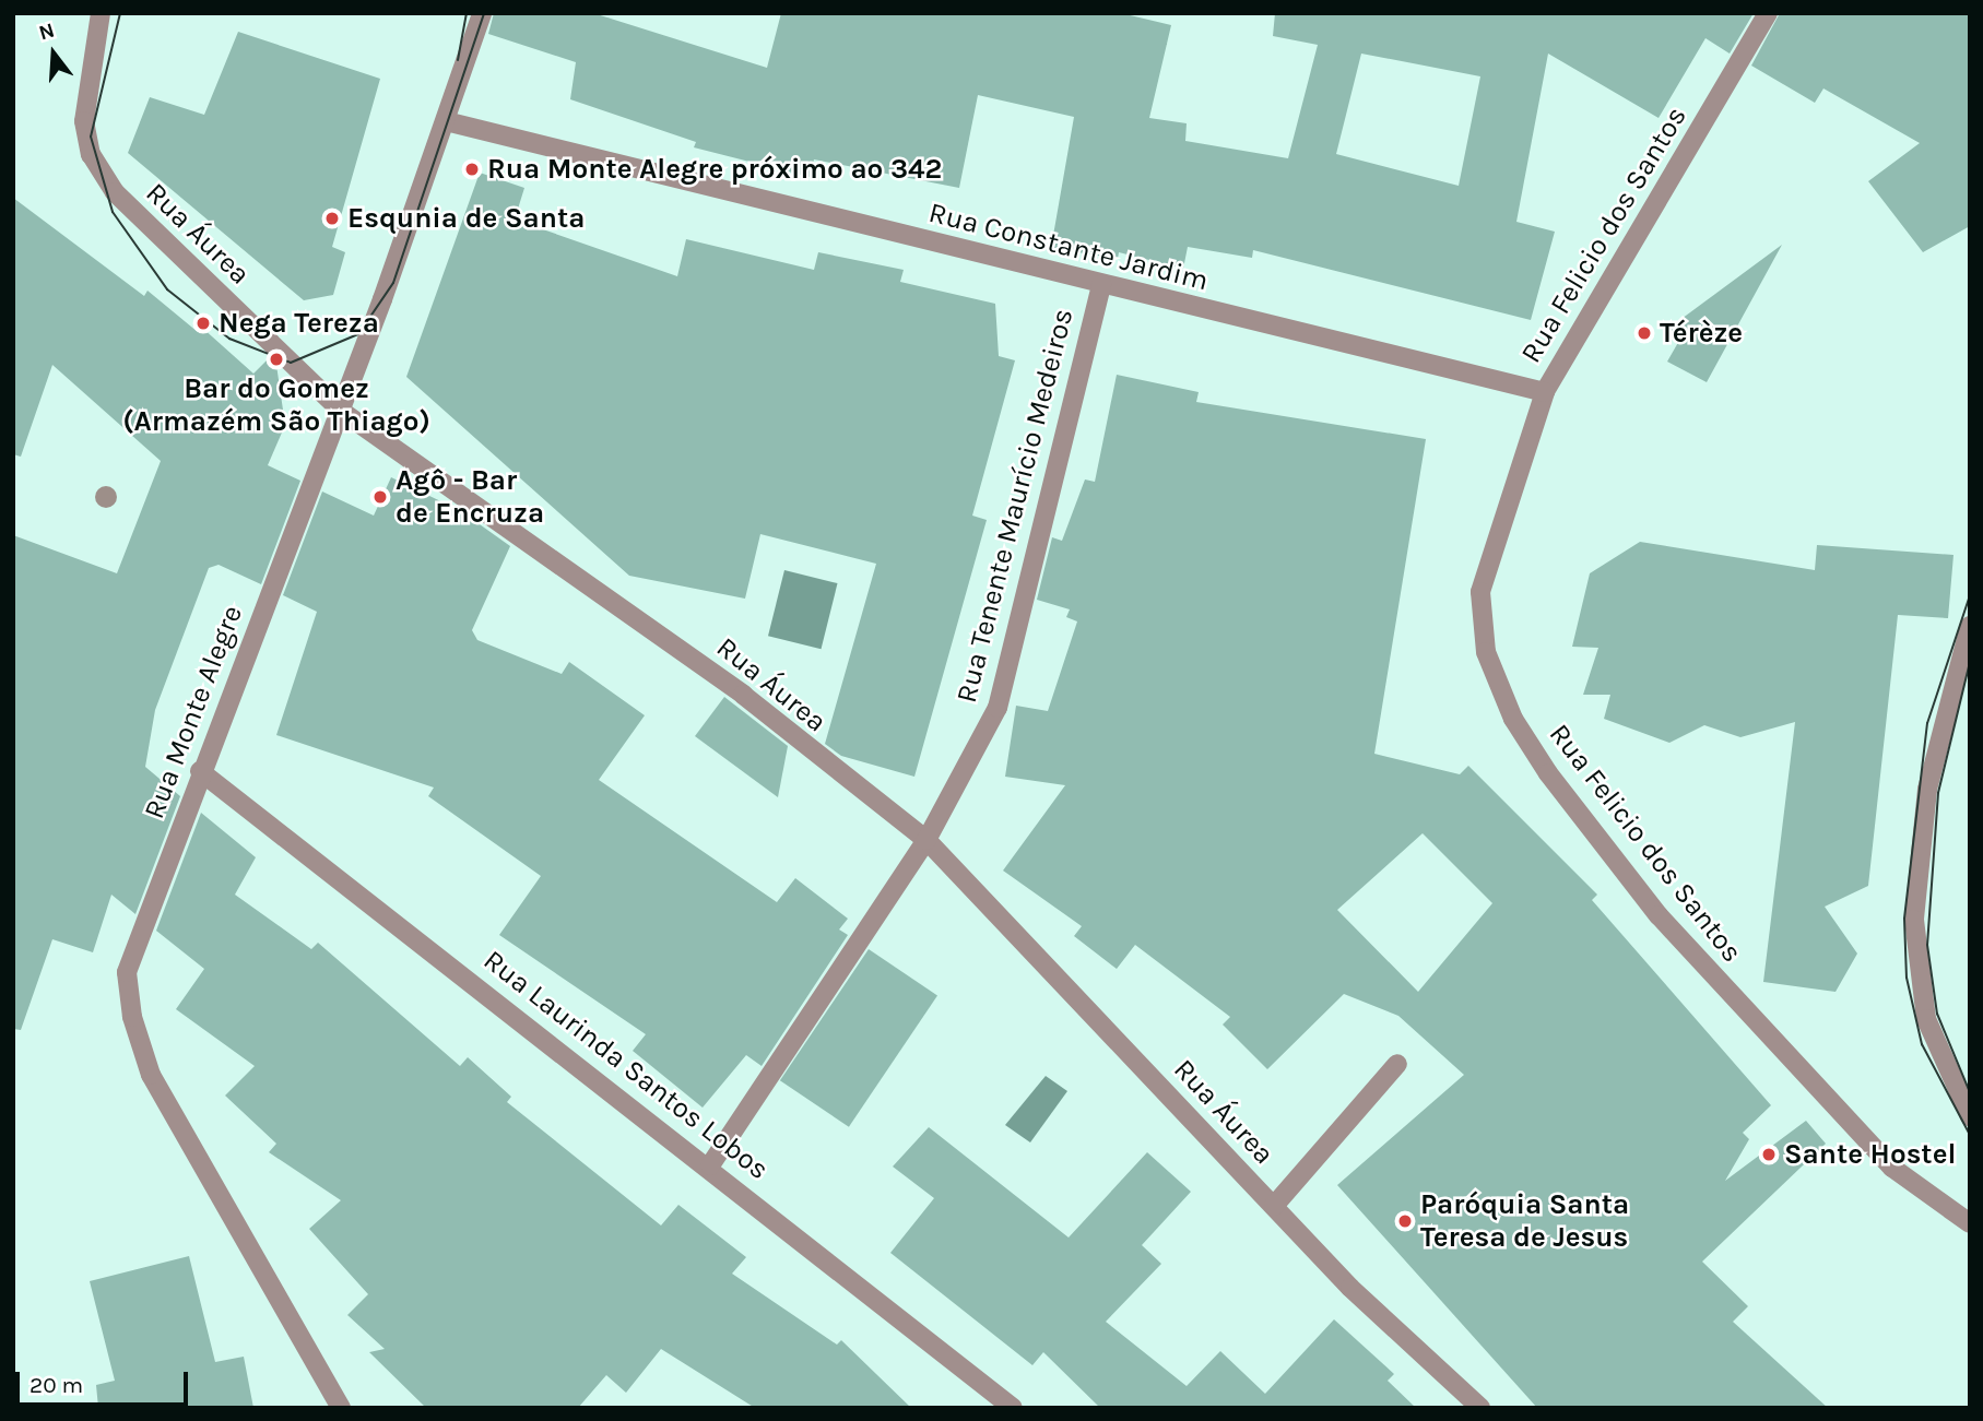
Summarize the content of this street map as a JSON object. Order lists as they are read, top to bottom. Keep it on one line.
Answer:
{"streets":{"street":["Rua Áurea","Rua Felicio dos Santos","Rua Constante Jardim","Rua Tenente Maurício Medeiros","Rua Monte Alegre","Rua Laurinda Santos Lobos"]},"crossings":[["Rua Áurea","Rua Tenente Maurício Medeiros"],["Rua Áurea","Rua Monte Alegre"],["Rua Felicio dos Santos","Rua Constante Jardim"],["Rua Constante Jardim","Rua Tenente Maurício Medeiros"],["Rua Constante Jardim","Rua Monte Alegre"],["Rua Tenente Maurício Medeiros","Rua Laurinda Santos Lobos"],["Rua Monte Alegre","Rua Laurinda Santos Lobos"]],"places":["Rua Monte Alegre próximo ao 342","Esqunia de Santa","Nega Tereza","Térèze","Bar do Gomez (Armazém São Thiago)","Agô - Bar de Encruza","Sante Hostel","Paróquia Santa Teresa de Jesus"],"scale_bar":"20 m","north":"top"}
